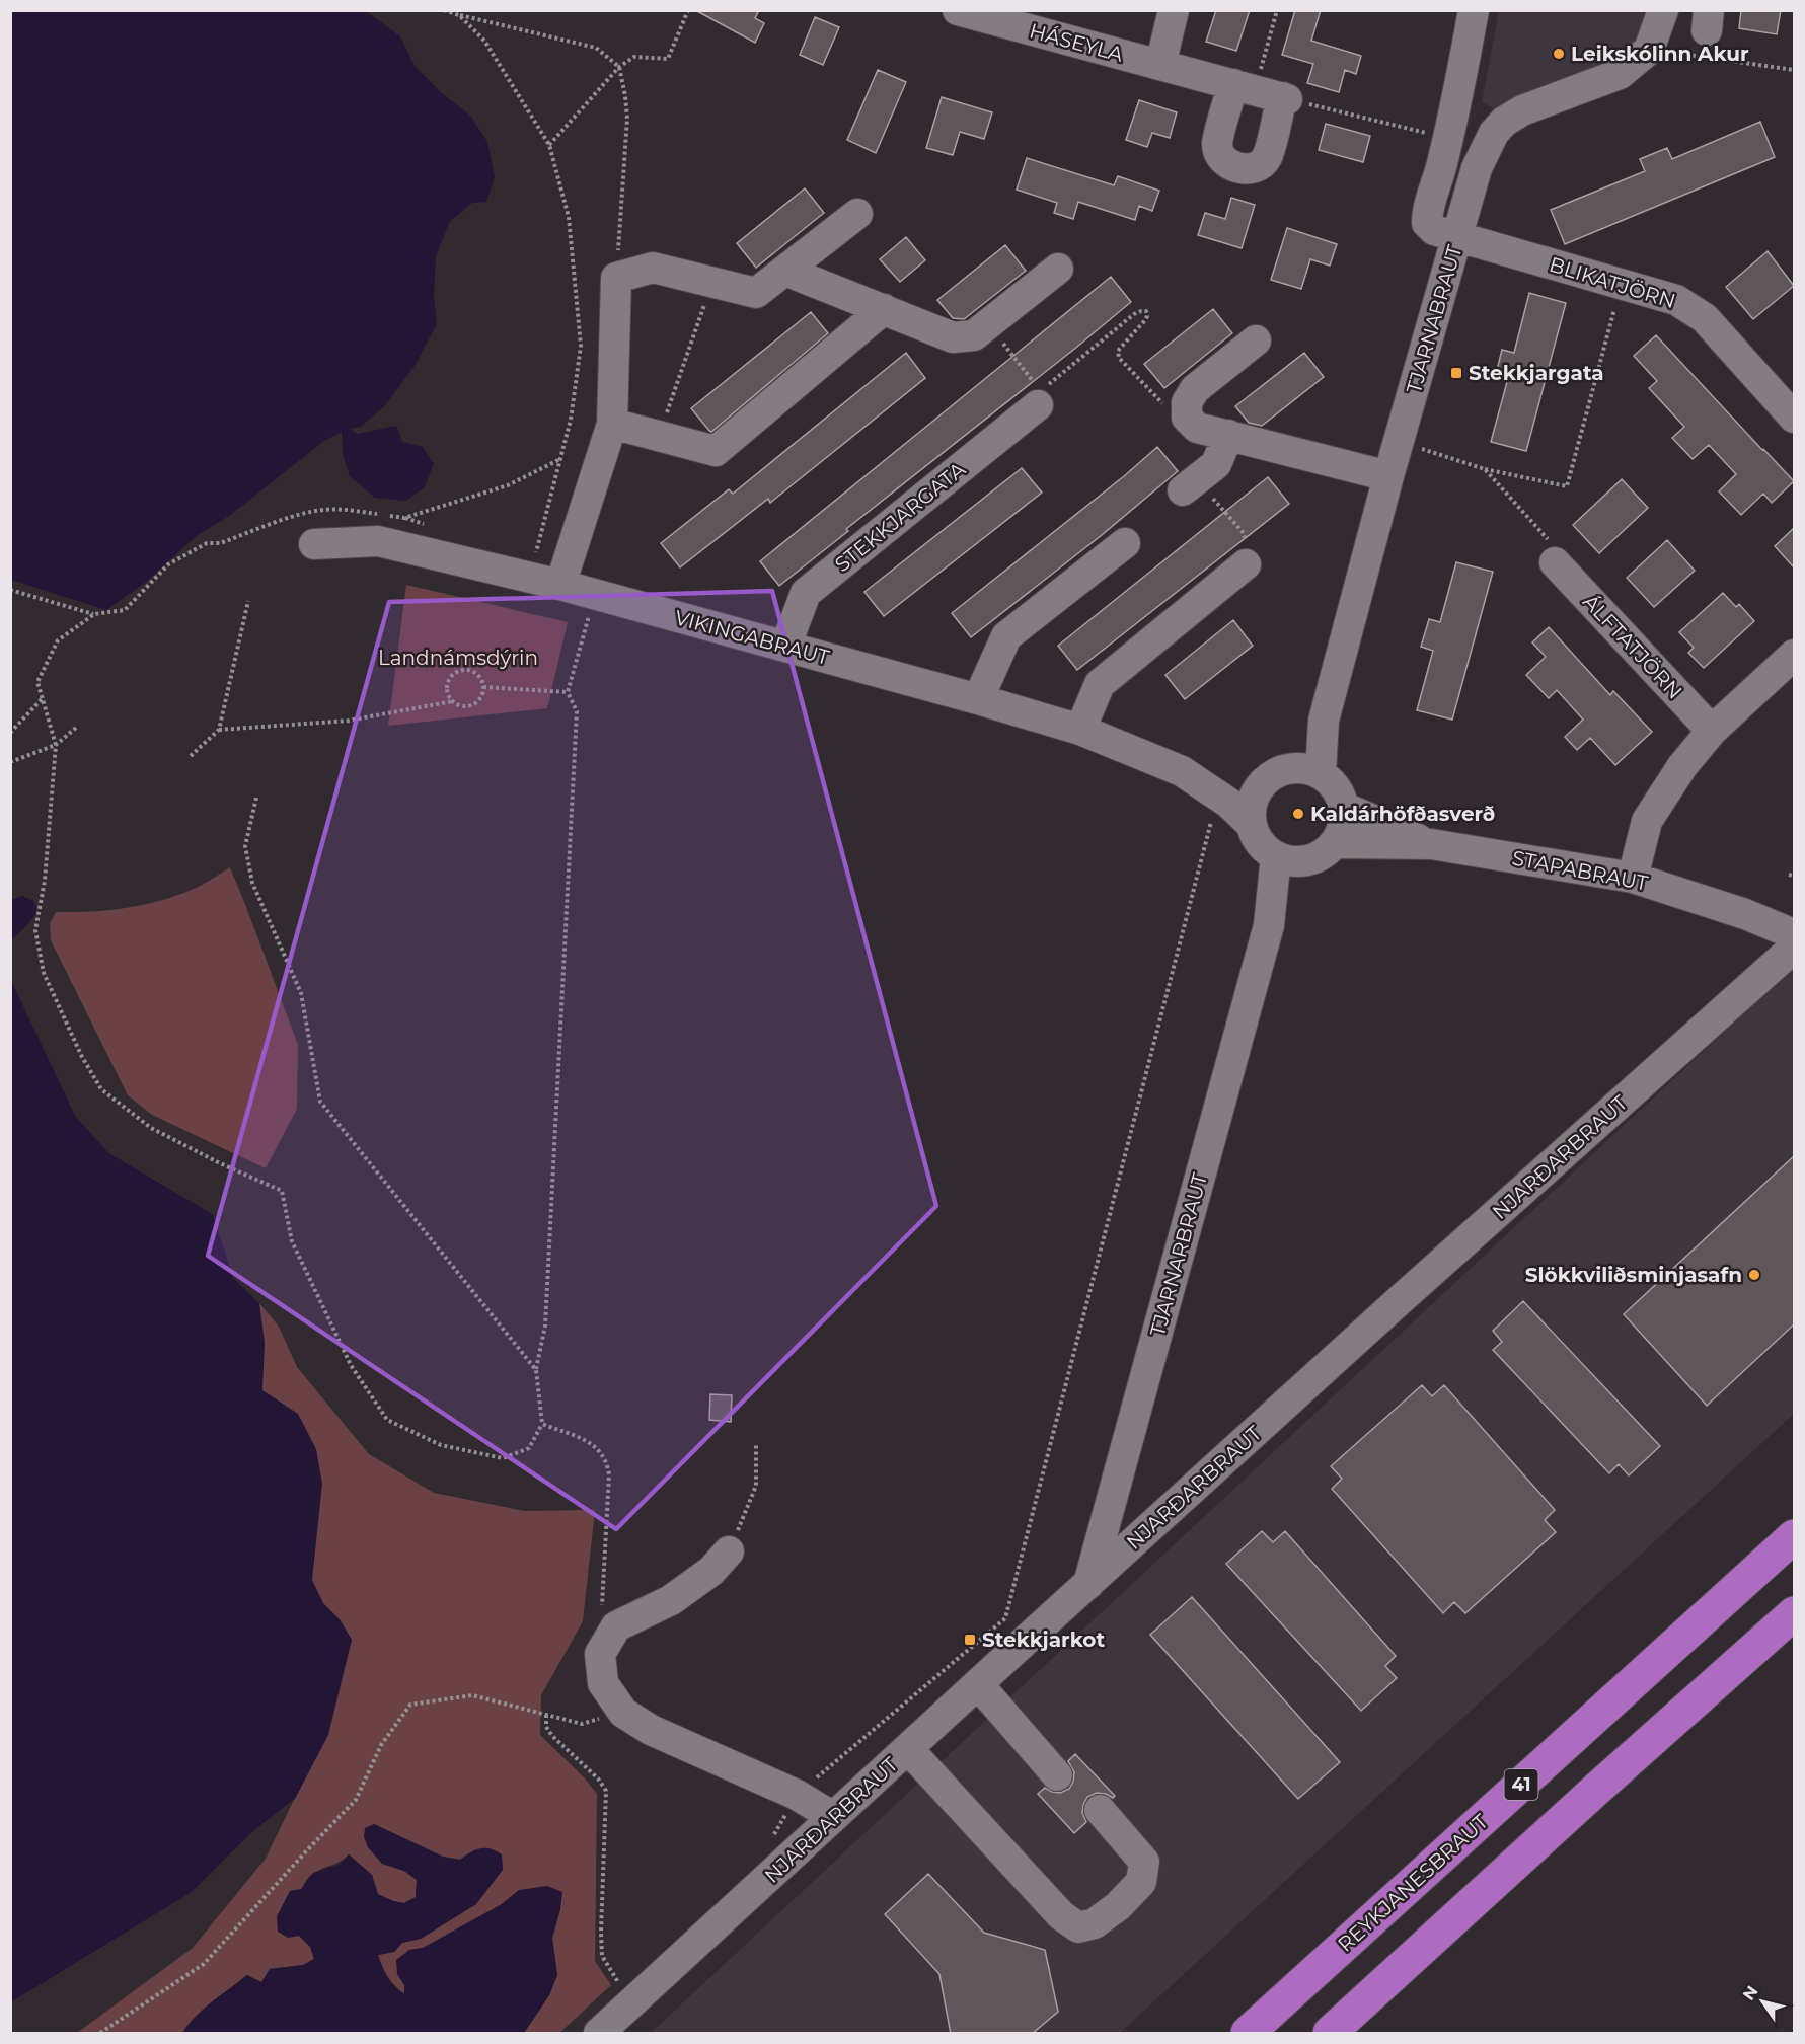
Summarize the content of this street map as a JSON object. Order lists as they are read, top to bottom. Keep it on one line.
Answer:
{"streets":{"highway":["41","REYKJANESBRAUT"],"street":["HÁSEYLA","BLIKATJÖRN","TJARNABRAUT","STEKKJARGATA","VIKINGABRAUT","ÁLFTATJÖRN","STAPABRAUT","NJARÐARBRAUT","TJARNARBRAUT"]},"crossings":[["BLIKATJÖRN","TJARNABRAUT"],["TJARNABRAUT","VIKINGABRAUT"],["TJARNABRAUT","STAPABRAUT"],["TJARNABRAUT","TJARNARBRAUT"],["STEKKJARGATA","VIKINGABRAUT"],["VIKINGABRAUT","STAPABRAUT"],["VIKINGABRAUT","TJARNARBRAUT"],["STAPABRAUT","TJARNARBRAUT"],["NJARÐARBRAUT","TJARNARBRAUT"]],"parks":["Landnámsdýrin"],"places":{"other":["Leikskólinn Akur","Kaldárhöfðasverð","Slökkviliðsminjasafn"],"transit":["Stekkjargata","Stekkjarkot"]},"north":"top left"}
